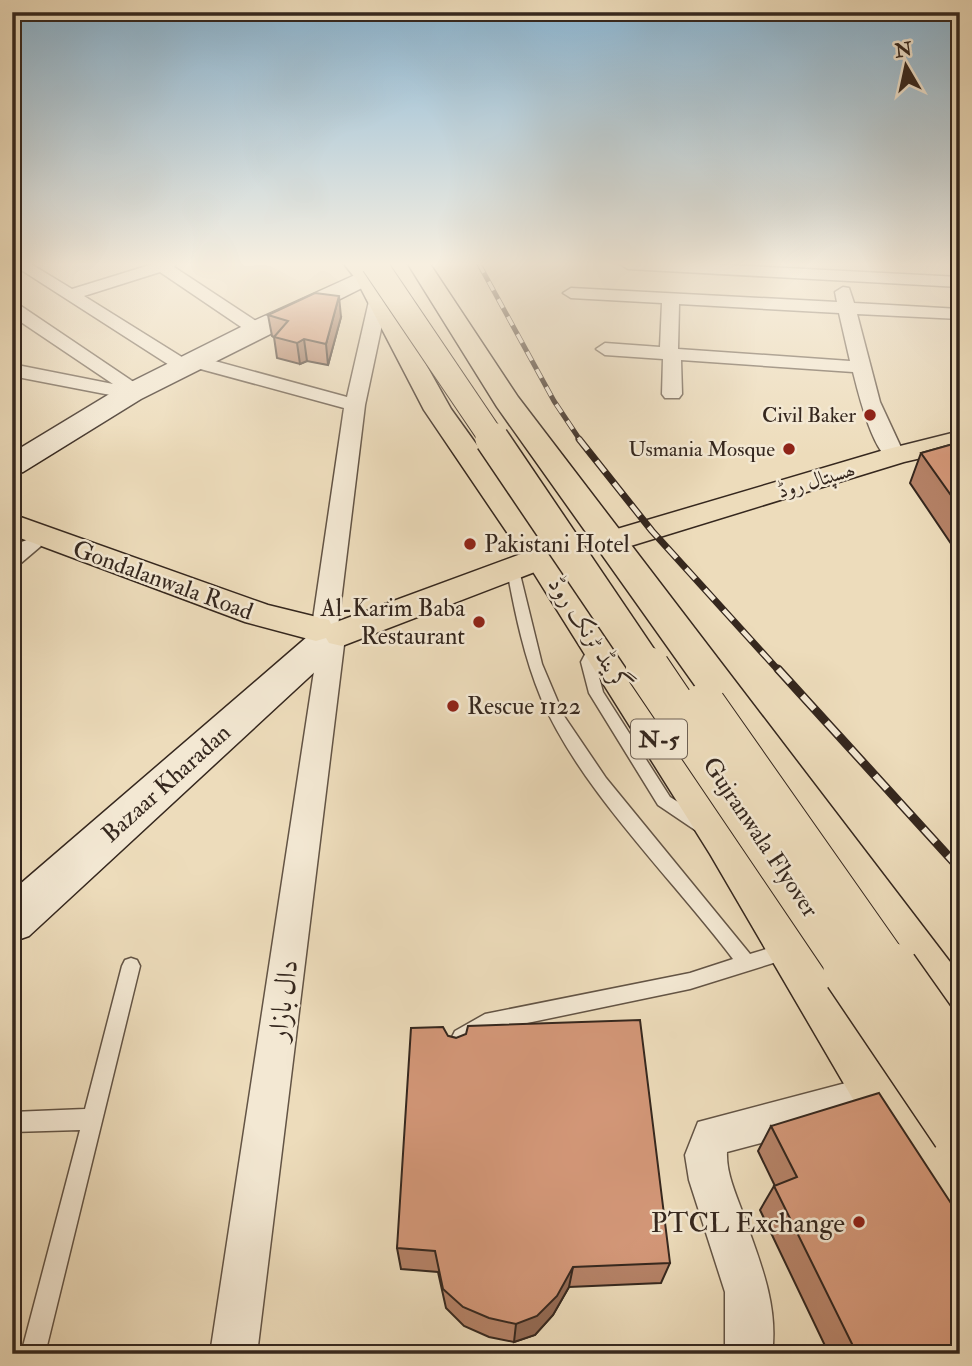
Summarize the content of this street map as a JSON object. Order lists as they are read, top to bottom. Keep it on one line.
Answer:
{"streets":{"main road":["ھسپتال روڈ","Gondalanwala Road","گرینڈ ٹرنک روڈ","N-5","Gujranwala Flyover"],"street":["Bazaar Kharadan","دال بازار"]},"crossings":[["Gondalanwala Road","Bazaar Kharadan"],["Gondalanwala Road","دال بازار"],["Bazaar Kharadan","دال بازار"]],"places":["Civil Baker","Usmania Mosque","Pakistani Hotel","Al-Karim Baba Restaurant","Rescue 1122","PTCL Exchange"],"north":"top"}
